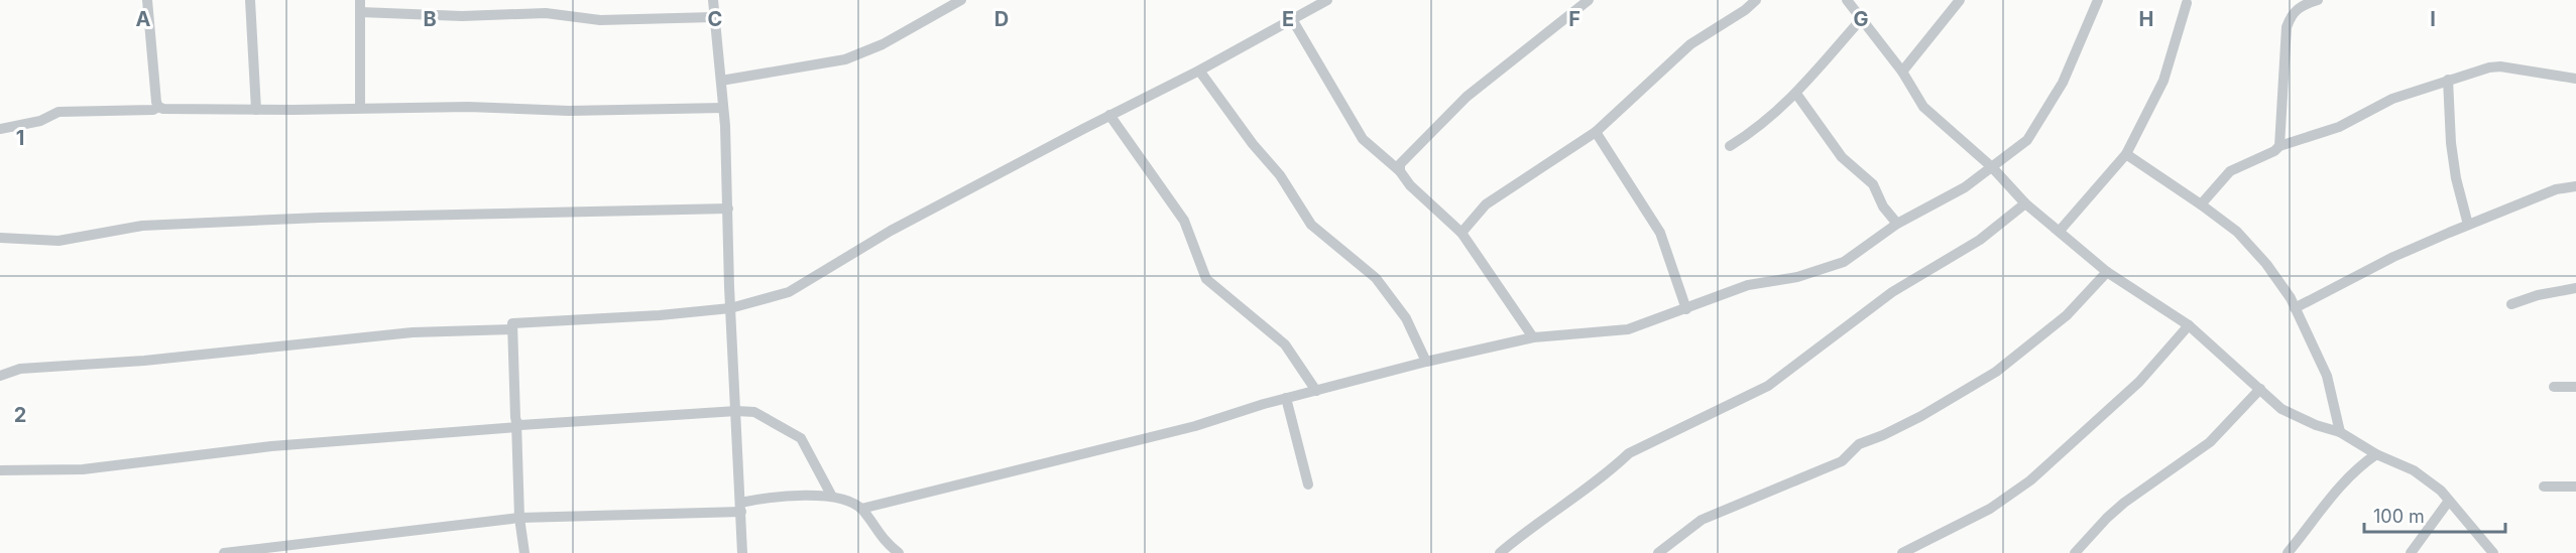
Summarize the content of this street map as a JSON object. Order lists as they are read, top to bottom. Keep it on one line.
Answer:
{"scale_bar":"100 m","grid":{"columns":["A","B","C","D","E","F","G","H","I"],"rows":["1","2"]}}
